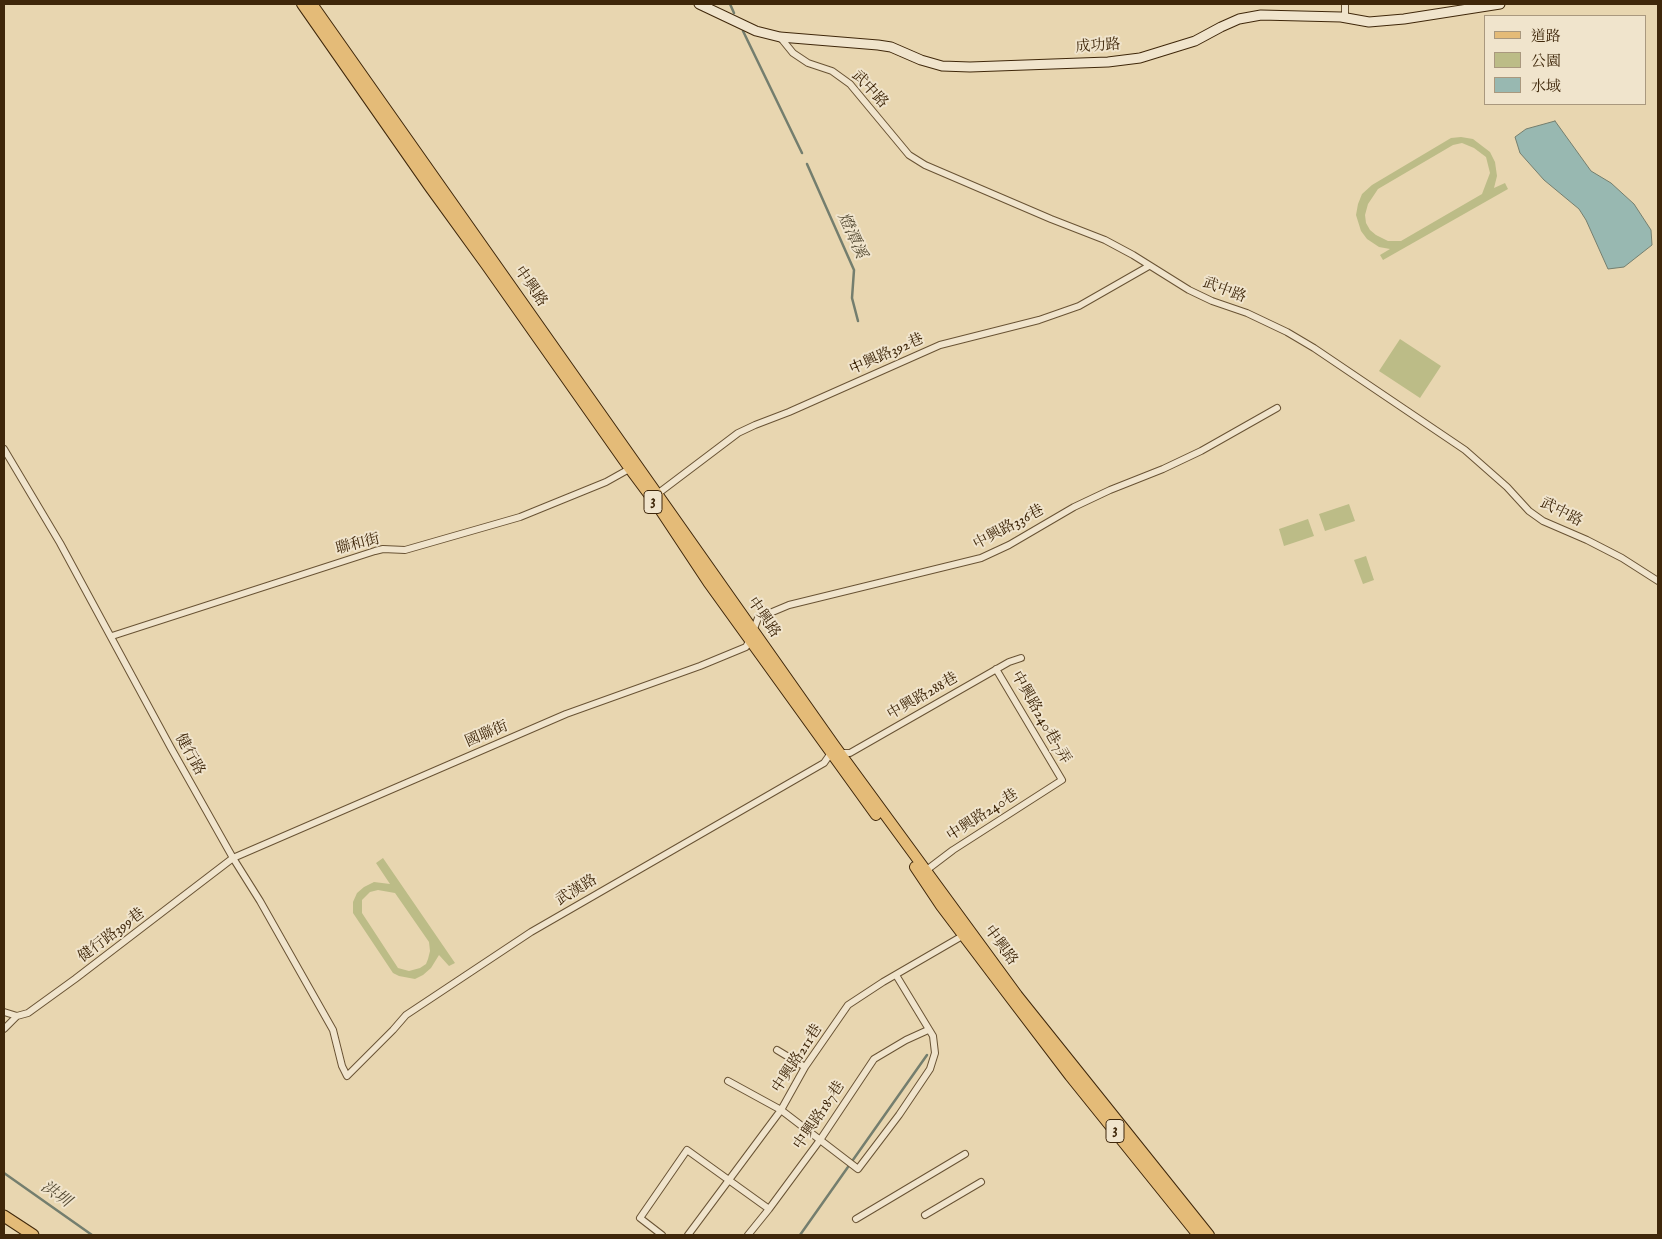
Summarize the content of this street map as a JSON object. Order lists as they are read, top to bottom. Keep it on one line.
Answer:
{"streets":{"main road":["中興路","3"],"street":["成功路","武中路","中興路392巷","中興路336巷","聯和街","中興路288巷","中興路240巷7弄","國聯街","健行路","中興路240巷","武漢路","健行路399巷","中興路211巷","中興路187巷"]},"crossings":[["成功路","武中路"],["武中路","中興路392巷"],["中興路","中興路392巷"],["中興路","中興路336巷"],["中興路","聯和街"],["中興路","中興路288巷"],["中興路","國聯街"],["中興路","中興路240巷"],["中興路","武漢路"],["中興路","中興路211巷"],["中興路336巷","國聯街"],["聯和街","健行路"],["中興路288巷","中興路240巷7弄"],["中興路288巷","武漢路"],["中興路240巷7弄","中興路240巷"],["國聯街","健行路"],["國聯街","健行路399巷"],["健行路","武漢路"],["健行路","健行路399巷"]],"water":["燈潭溪","洪圳"],"legend":["道路","公園","水域"]}
